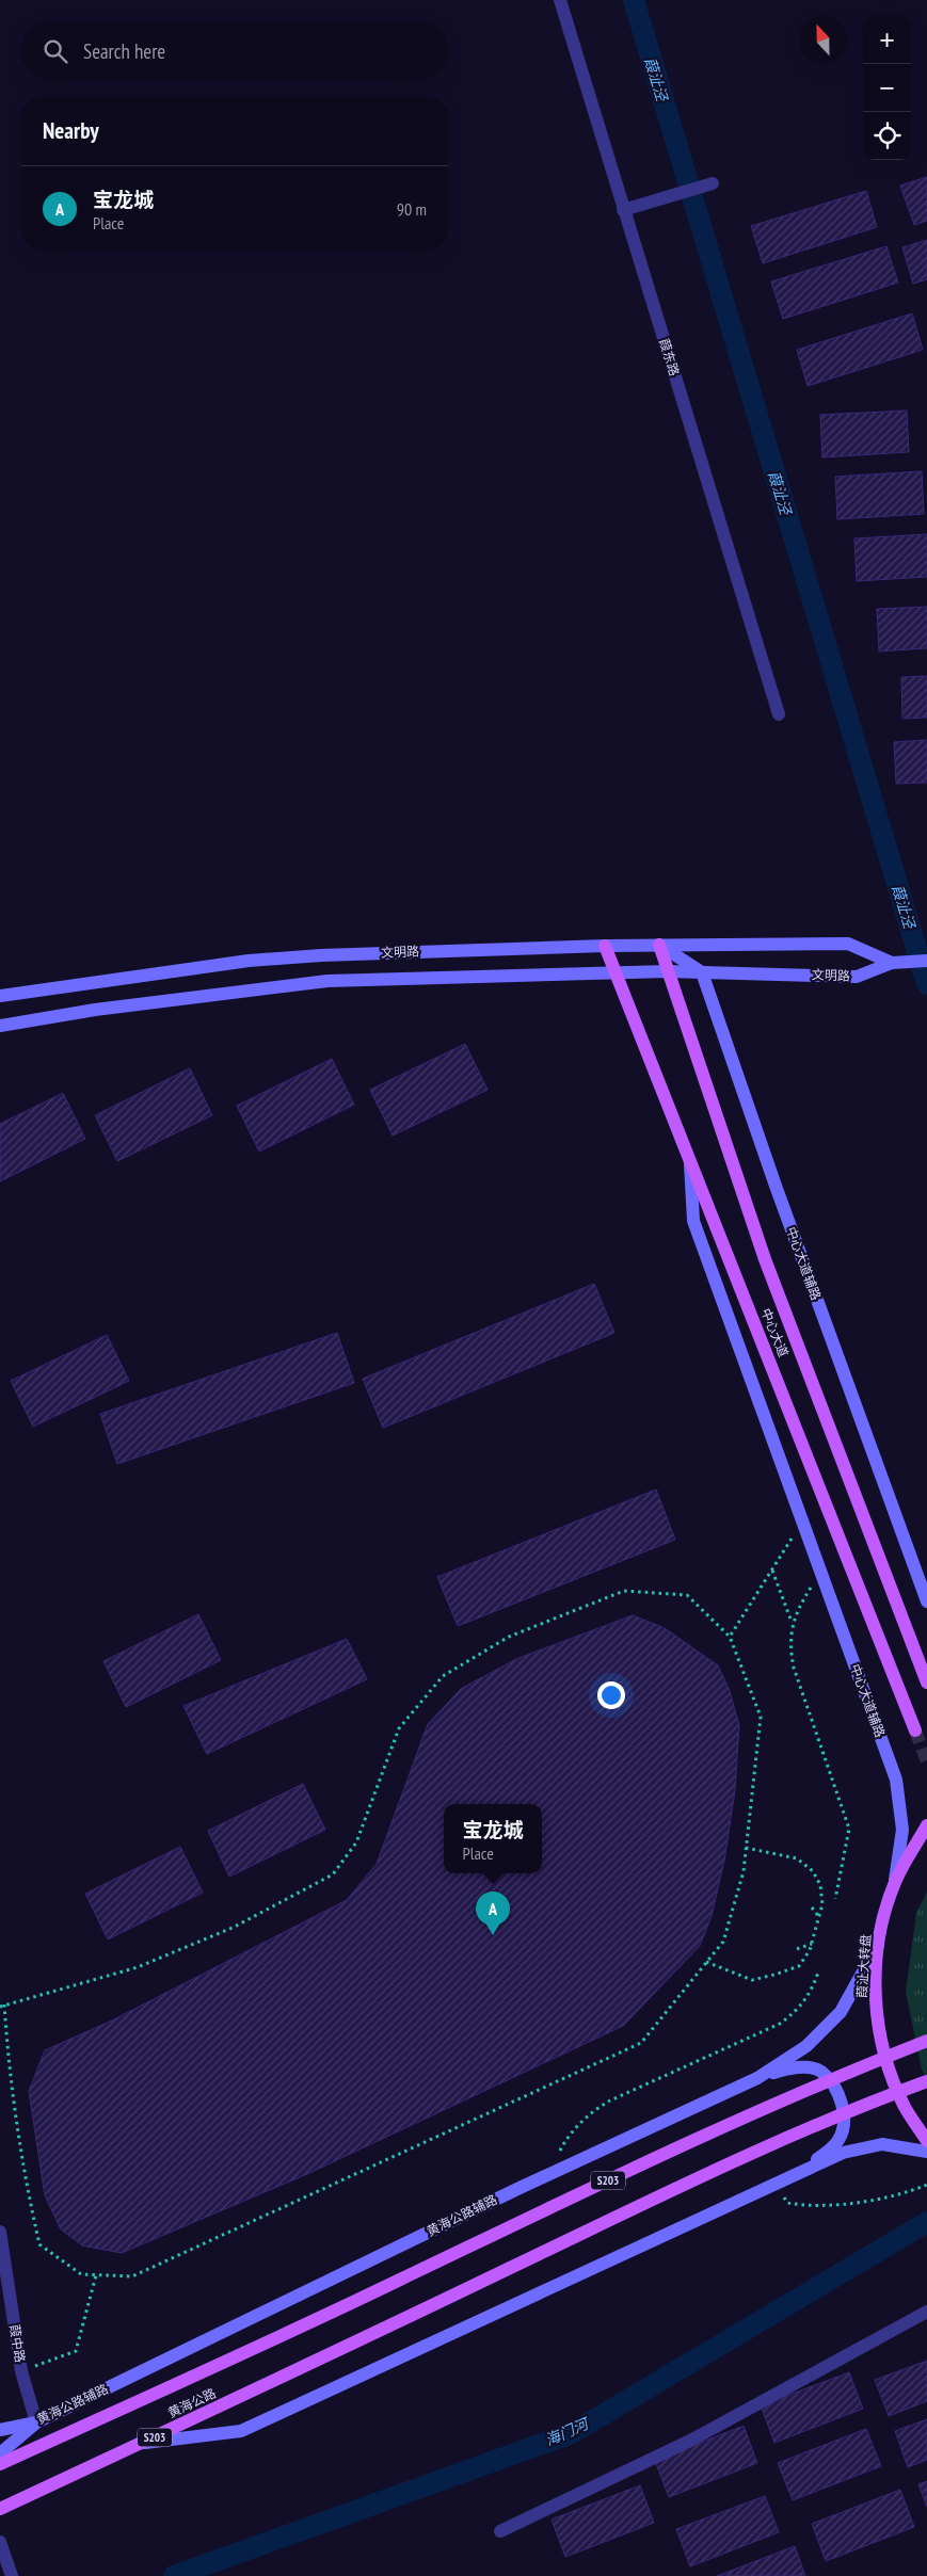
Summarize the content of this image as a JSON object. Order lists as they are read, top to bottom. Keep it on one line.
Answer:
{"streets":{"main road":["文明路","中心大道辅路","中心大道","葭沚大转盘","S203","黄海公路辅路","黄海公路"],"street":["葭东路","葭中路"]},"crossings":[["文明路","中心大道辅路"],["文明路","中心大道"],["中心大道辅路","中心大道"],["中心大道辅路","葭沚大转盘"],["葭沚大转盘","黄海公路辅路"],["黄海公路辅路","葭中路"]],"water":["葭沚泾","海门河"],"north":"top","page":{"map_buttons":["+","−"],"search":"Search here","heading":"Nearby","list":[{"mark":"A","name":"宝龙城","note":"Place","value":"90 m"}],"popup":["宝龙城","Place"],"pins":"A"}}
